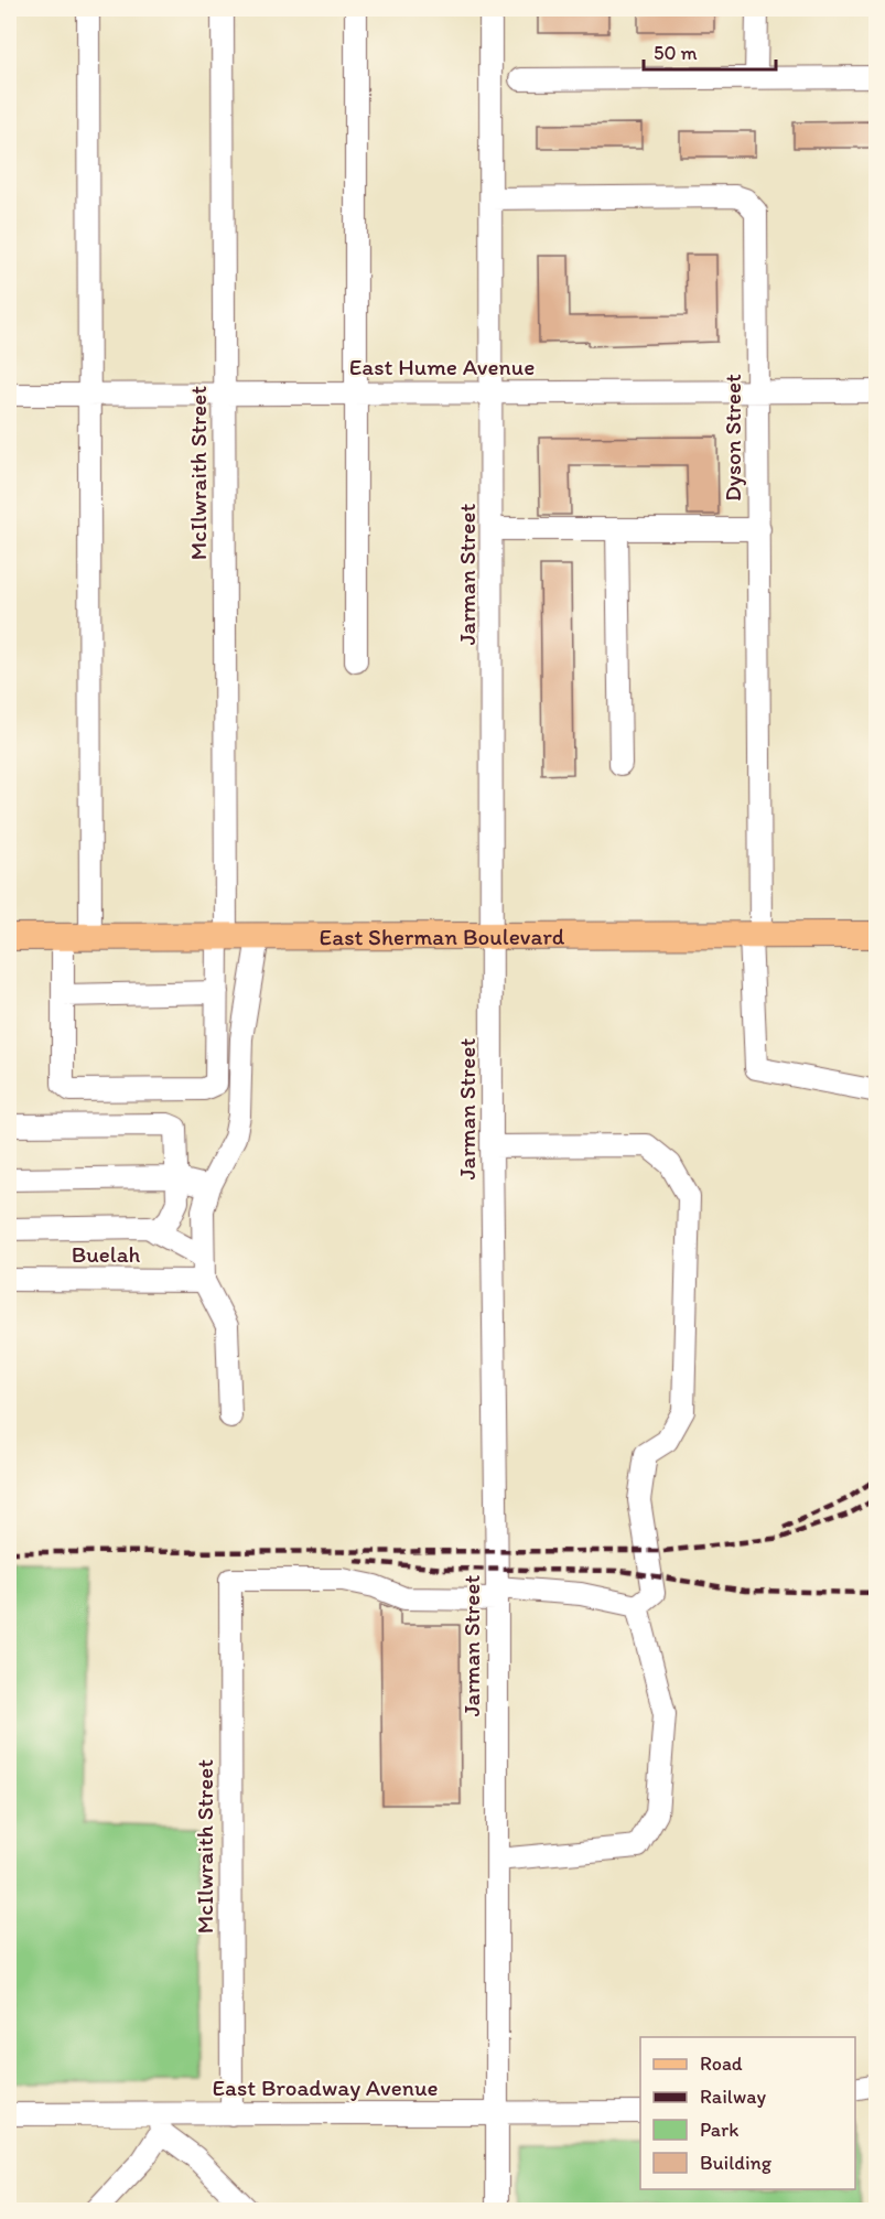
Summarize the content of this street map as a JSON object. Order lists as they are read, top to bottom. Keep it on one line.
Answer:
{"streets":{"main road":["East Sherman Boulevard"],"street":["East Hume Avenue","Dyson Street","McIlwraith Street","Jarman Street","Buelah","East Broadway Avenue"]},"crossings":[["East Hume Avenue","Dyson Street"],["East Hume Avenue","McIlwraith Street"],["East Hume Avenue","Jarman Street"],["Dyson Street","Jarman Street"],["Dyson Street","East Sherman Boulevard"],["McIlwraith Street","Jarman Street"],["McIlwraith Street","East Sherman Boulevard"],["McIlwraith Street","East Broadway Avenue"],["Jarman Street","East Sherman Boulevard"],["Jarman Street","East Broadway Avenue"]],"legend":["Road","Railway","Park","Building"],"scale_bar":"50 m"}
